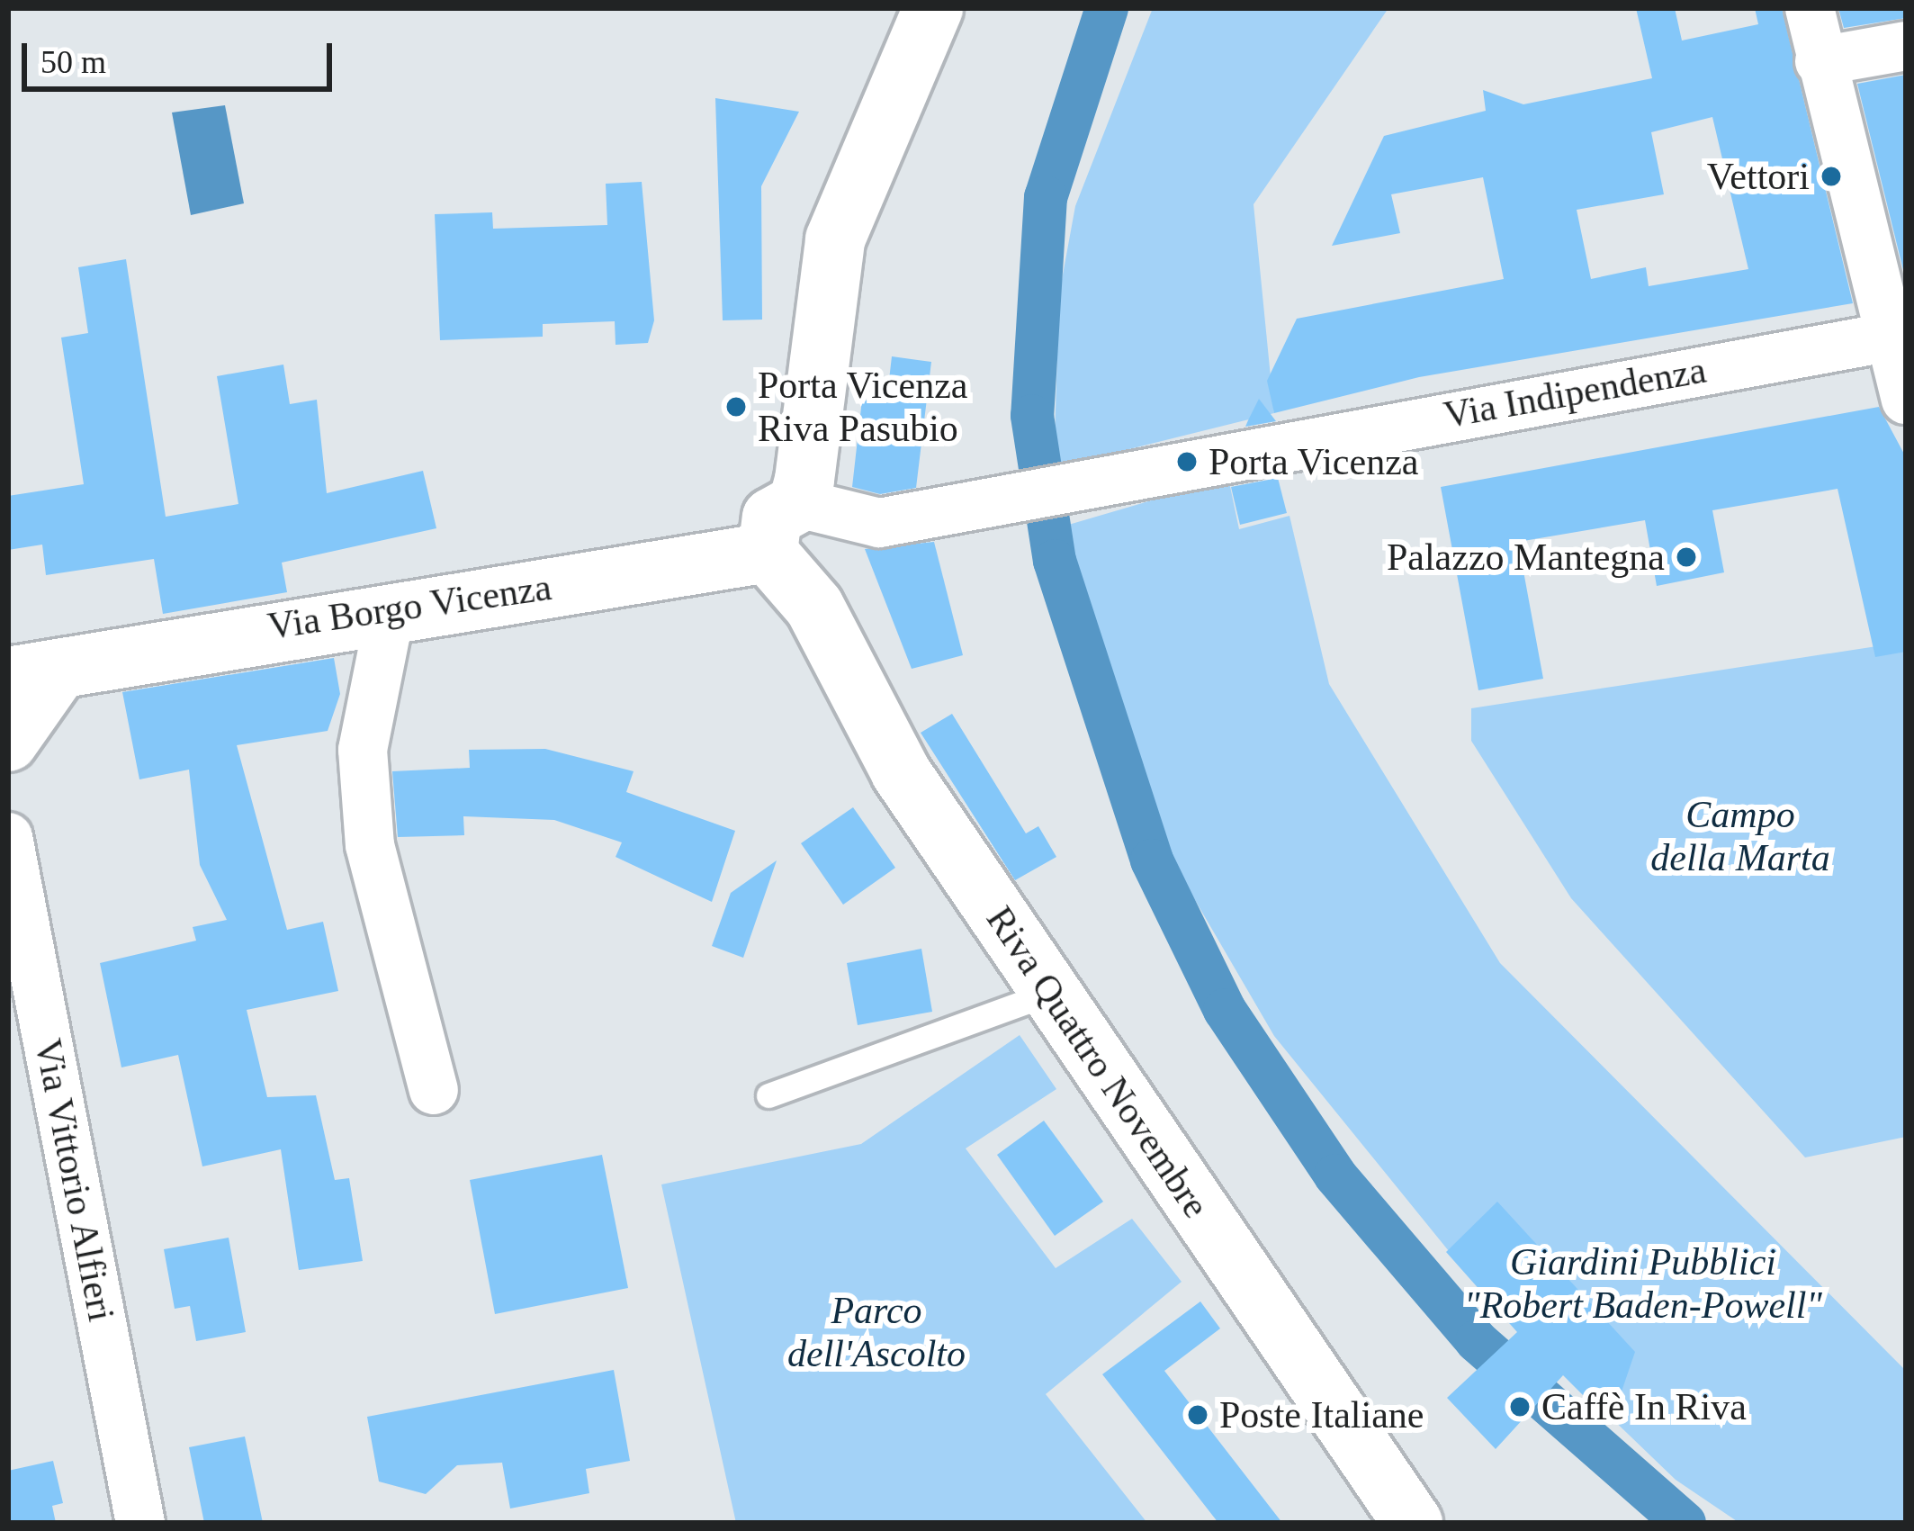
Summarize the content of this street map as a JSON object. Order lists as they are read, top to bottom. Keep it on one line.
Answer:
{"streets":{"street":["Via Indipendenza","Via Borgo Vicenza","Riva Quattro Novembre","Via Vittorio Alfieri"]},"crossings":[["Via Borgo Vicenza","Riva Quattro Novembre"]],"parks":["Campo della Marta","Giardini Pubblici \"Robert Baden-Powell\"","Parco dell'Ascolto"],"places":["Vettori","Porta Vicenza Riva Pasubio","Porta Vicenza","Palazzo Mantegna","Caffè In Riva","Poste Italiane"],"scale_bar":"50 m"}
